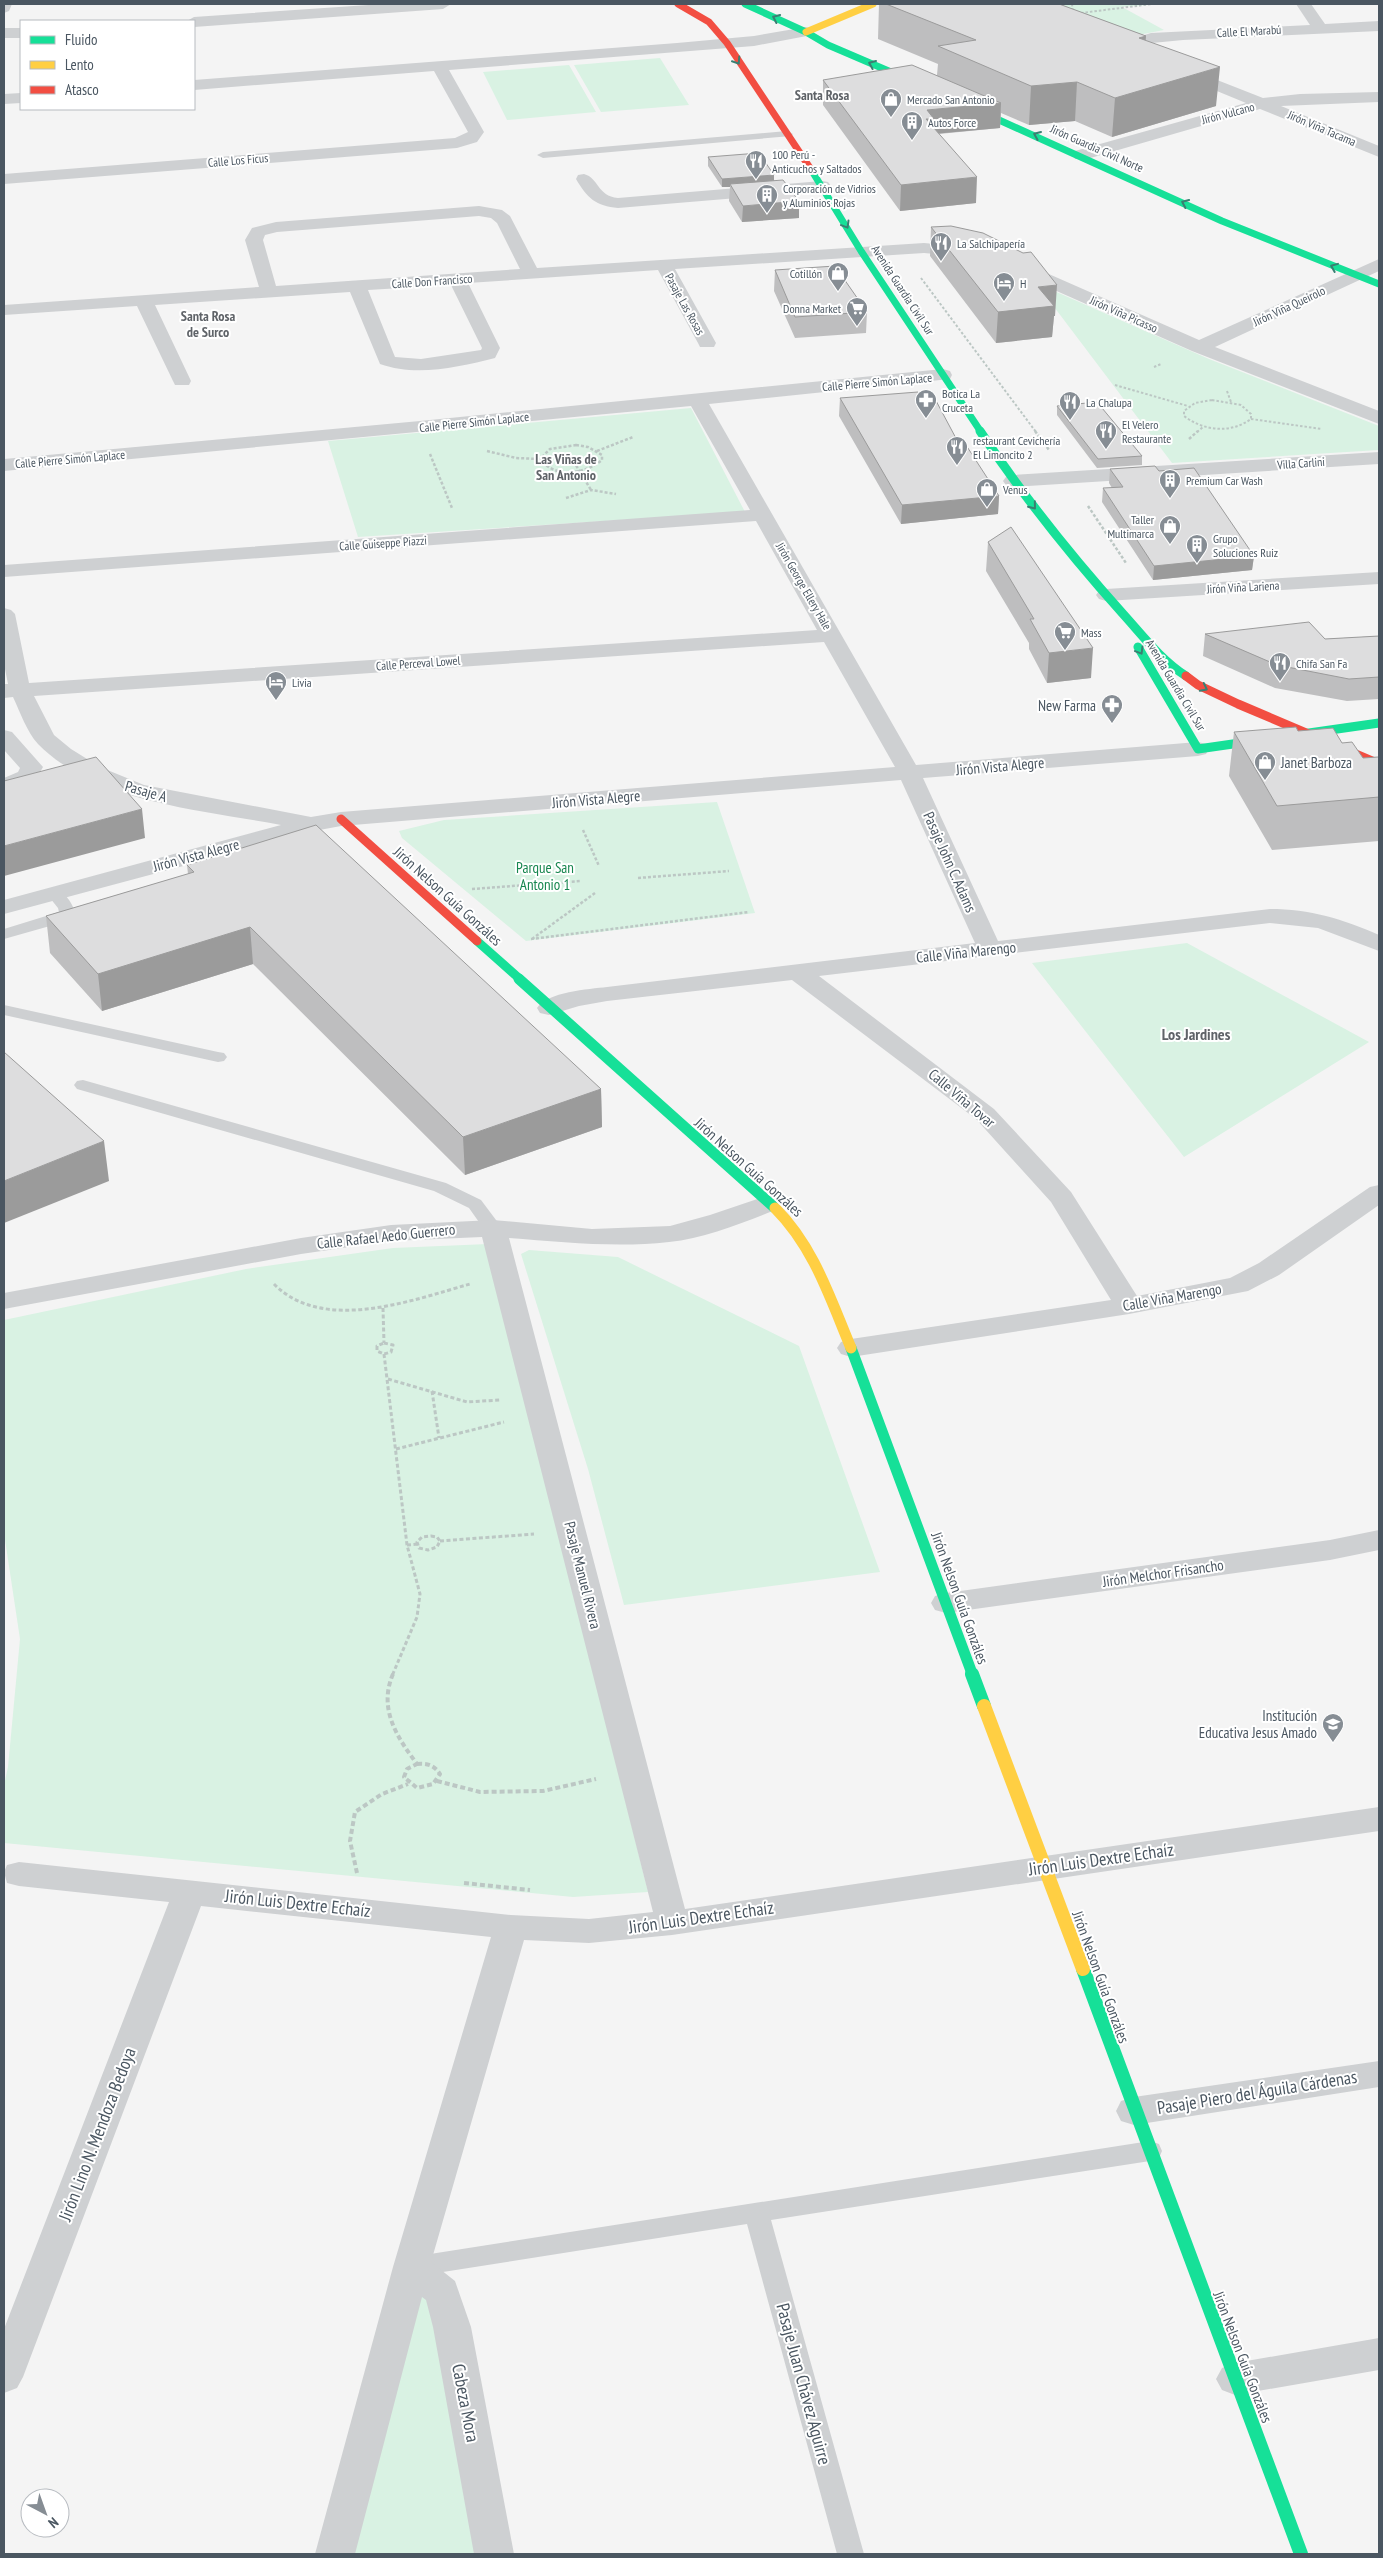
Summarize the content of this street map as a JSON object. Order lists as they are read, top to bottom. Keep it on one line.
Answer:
{"streets":{"main road":["Jirón Guardia Civil Norte","Avenida Guardia Civil Sur","Jirón Nelson Guía Gonzáles"],"street":["Calle El Marabú","Jirón Vulcano","Jirón Viña Tacama","Calle Los Ficus","Calle Don Francisco","Pasaje Las Rosas","Jirón Viña Queirolo","Jirón Viña Picasso","Calle Pierre Simón Laplace","Villa Carlini","Calle Guiseppe Piazzi","Jirón George Ellery Hale","Jirón Viña Lariena","Calle Perceval Lowel","Jirón Vista Alegre","Pasaje A","Pasaje John C. Adams","Calle Viña Marengo","Calle Viña Tovar","Calle Rafael Aedo Guerrero","Jirón Melchor Frisancho","Pasaje Manuel Rivera","Jirón Luis Dextre Echaíz","Pasaje Piero del Águila Cárdenas","Jirón Lino N. Mendoza Bedoya","Cabeza Mora"],"lane":["Pasaje Juan Chávez Aguirre"]},"crossings":[["Jirón Vulcano","Jirón Viña Tacama"],["Jirón Vulcano","Jirón Guardia Civil Norte"],["Jirón Guardia Civil Norte","Jirón Viña Queirolo"],["Calle Don Francisco","Avenida Guardia Civil Sur"],["Calle Don Francisco","Pasaje Las Rosas"],["Calle Don Francisco","Jirón Viña Picasso"],["Avenida Guardia Civil Sur","Jirón Viña Picasso"],["Avenida Guardia Civil Sur","Calle Pierre Simón Laplace"],["Avenida Guardia Civil Sur","Villa Carlini"],["Avenida Guardia Civil Sur","Jirón Viña Lariena"],["Avenida Guardia Civil Sur","Jirón Vista Alegre"],["Jirón Viña Queirolo","Jirón Viña Picasso"],["Calle Pierre Simón Laplace","Jirón George Ellery Hale"],["Calle Guiseppe Piazzi","Jirón George Ellery Hale"],["Jirón George Ellery Hale","Calle Perceval Lowel"],["Jirón George Ellery Hale","Jirón Vista Alegre"],["Jirón George Ellery Hale","Pasaje John C. Adams"],["Calle Perceval Lowel","Pasaje A"],["Jirón Vista Alegre","Pasaje A"],["Jirón Vista Alegre","Pasaje John C. Adams"],["Jirón Vista Alegre","Jirón Nelson Guía Gonzáles"],["Pasaje John C. Adams","Calle Viña Marengo"],["Jirón Nelson Guía Gonzáles","Calle Viña Marengo"],["Jirón Nelson Guía Gonzáles","Calle Rafael Aedo Guerrero"],["Jirón Nelson Guía Gonzáles","Jirón Melchor Frisancho"],["Jirón Nelson Guía Gonzáles","Jirón Luis Dextre Echaíz"],["Jirón Nelson Guía Gonzáles","Pasaje Piero del Águila Cárdenas"],["Calle Viña Marengo","Calle Viña Tovar"],["Calle Rafael Aedo Guerrero","Pasaje Manuel Rivera"],["Pasaje Manuel Rivera","Jirón Luis Dextre Echaíz"],["Jirón Luis Dextre Echaíz","Jirón Lino N. Mendoza Bedoya"]],"one_way":["Jirón Guardia Civil Norte","Avenida Guardia Civil Sur"],"districts":["Santa Rosa","Santa Rosa de Surco","Las Viñas de San Antonio","Los Jardines"],"parks":["Parque San Antonio 1"],"places":{"shop":["Mercado San Antonio","Cotillón","Venus","Taller Multimarca","Janet Barboza"],"building":["Autos Force","Corporación de Vidrios y Aluminios Rojas","Premium Car Wash","Grupo Soluciones Ruiz"],"restaurant":["100 Perú - Anticuchos y Saltados","La Salchipapería","La Chalupa","El Velero Restaurante","restaurant Cevichería El Limoncito 2","Chifa San Fa"],"hotel":["H","Livia"],"supermarket":["Donna Market","Mass"],"pharmacy":["Botica La Cruceta","New Farma"],"school or university":["Institución Educativa Jesus Amado"]},"legend":["Fluido","Lento","Atasco"],"north":"bottom right"}
